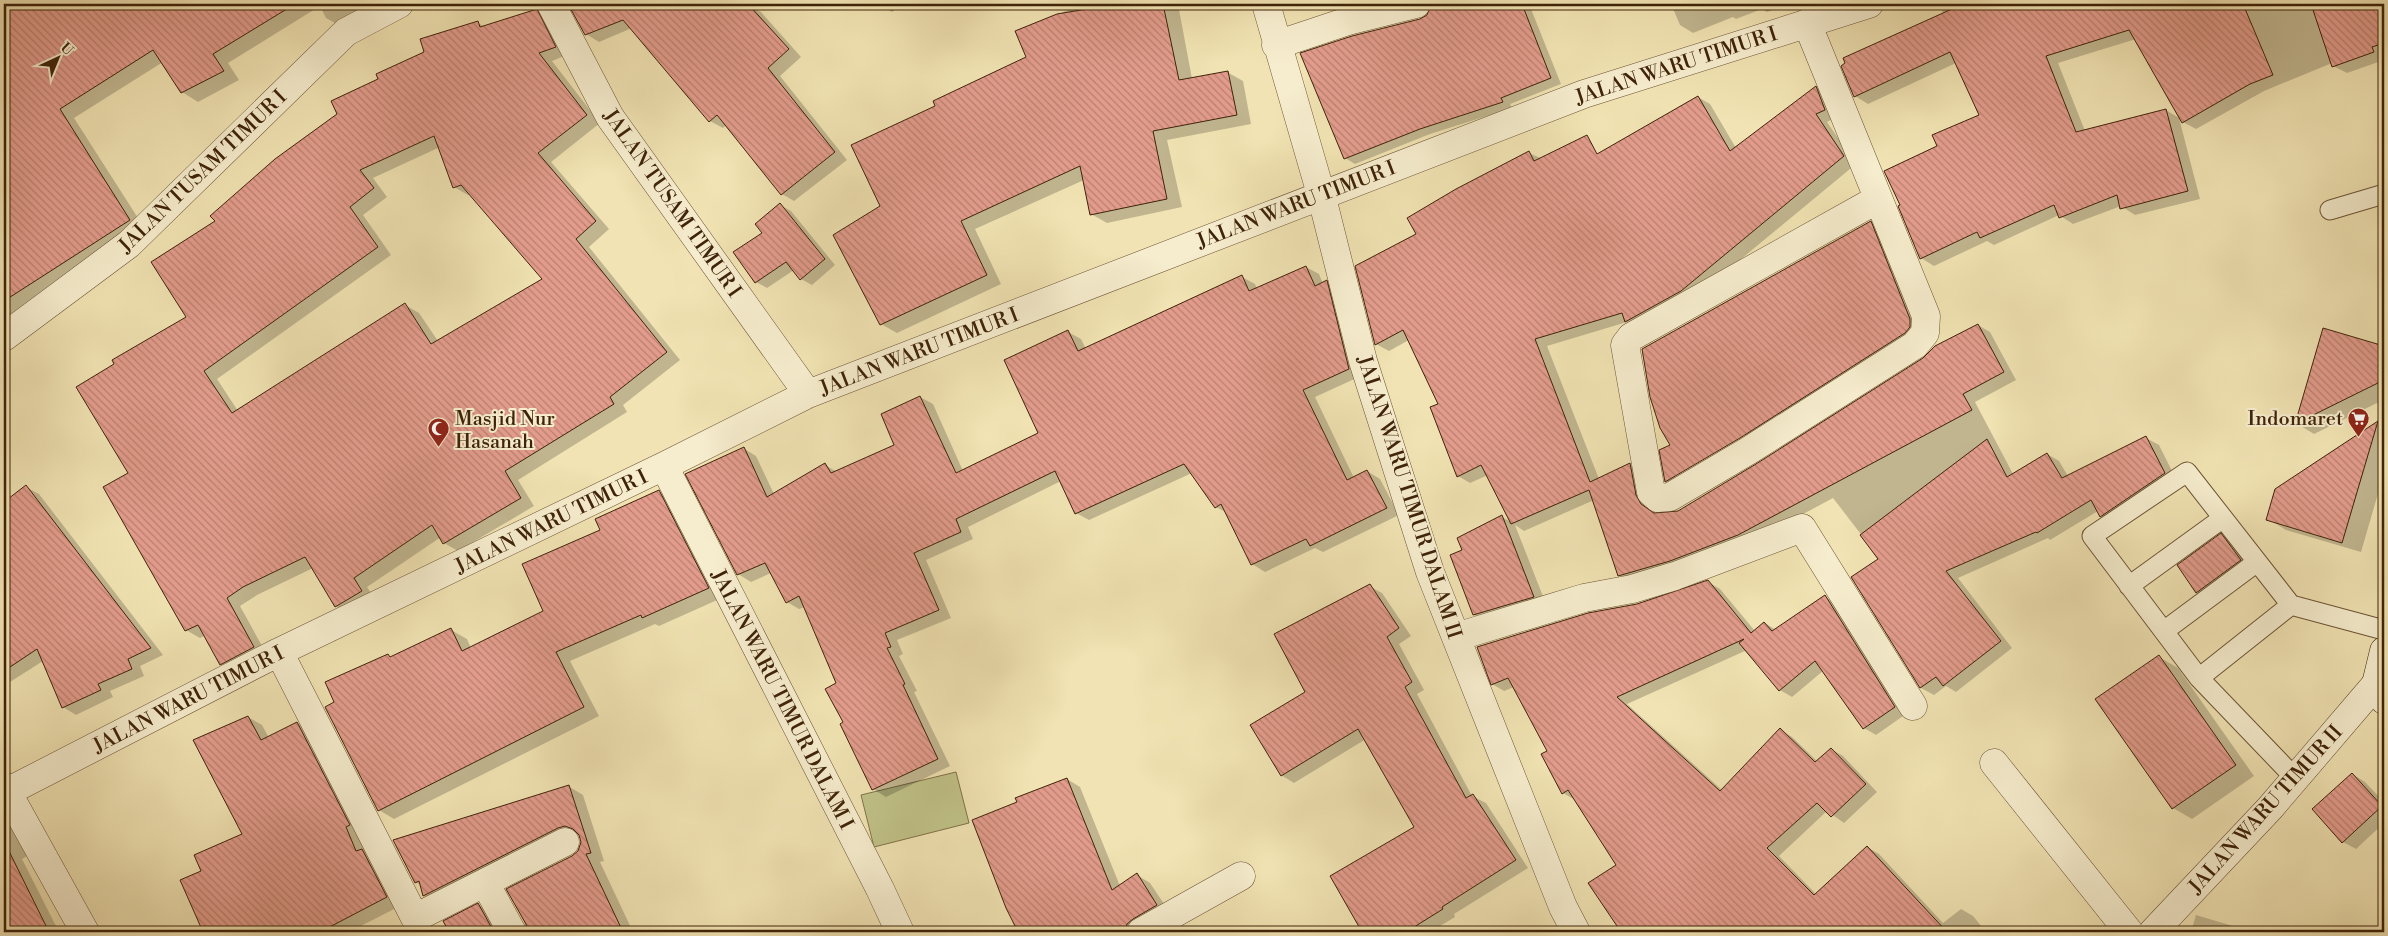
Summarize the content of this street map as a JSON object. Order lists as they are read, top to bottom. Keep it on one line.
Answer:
{"streets":{"street":["JALAN WARU TIMUR I","JALAN TUSAM TIMUR I","JALAN WARU TIMUR DALAM II","JALAN WARU TIMUR DALAM I","JALAN WARU TIMUR II"]},"crossings":[["JALAN WARU TIMUR I","JALAN TUSAM TIMUR I"],["JALAN WARU TIMUR I","JALAN WARU TIMUR DALAM II"],["JALAN WARU TIMUR I","JALAN WARU TIMUR DALAM I"]],"places":{"supermarket":["Indomaret"],"mosque":["Masjid Nur Hasanah"]},"north":"top right"}
